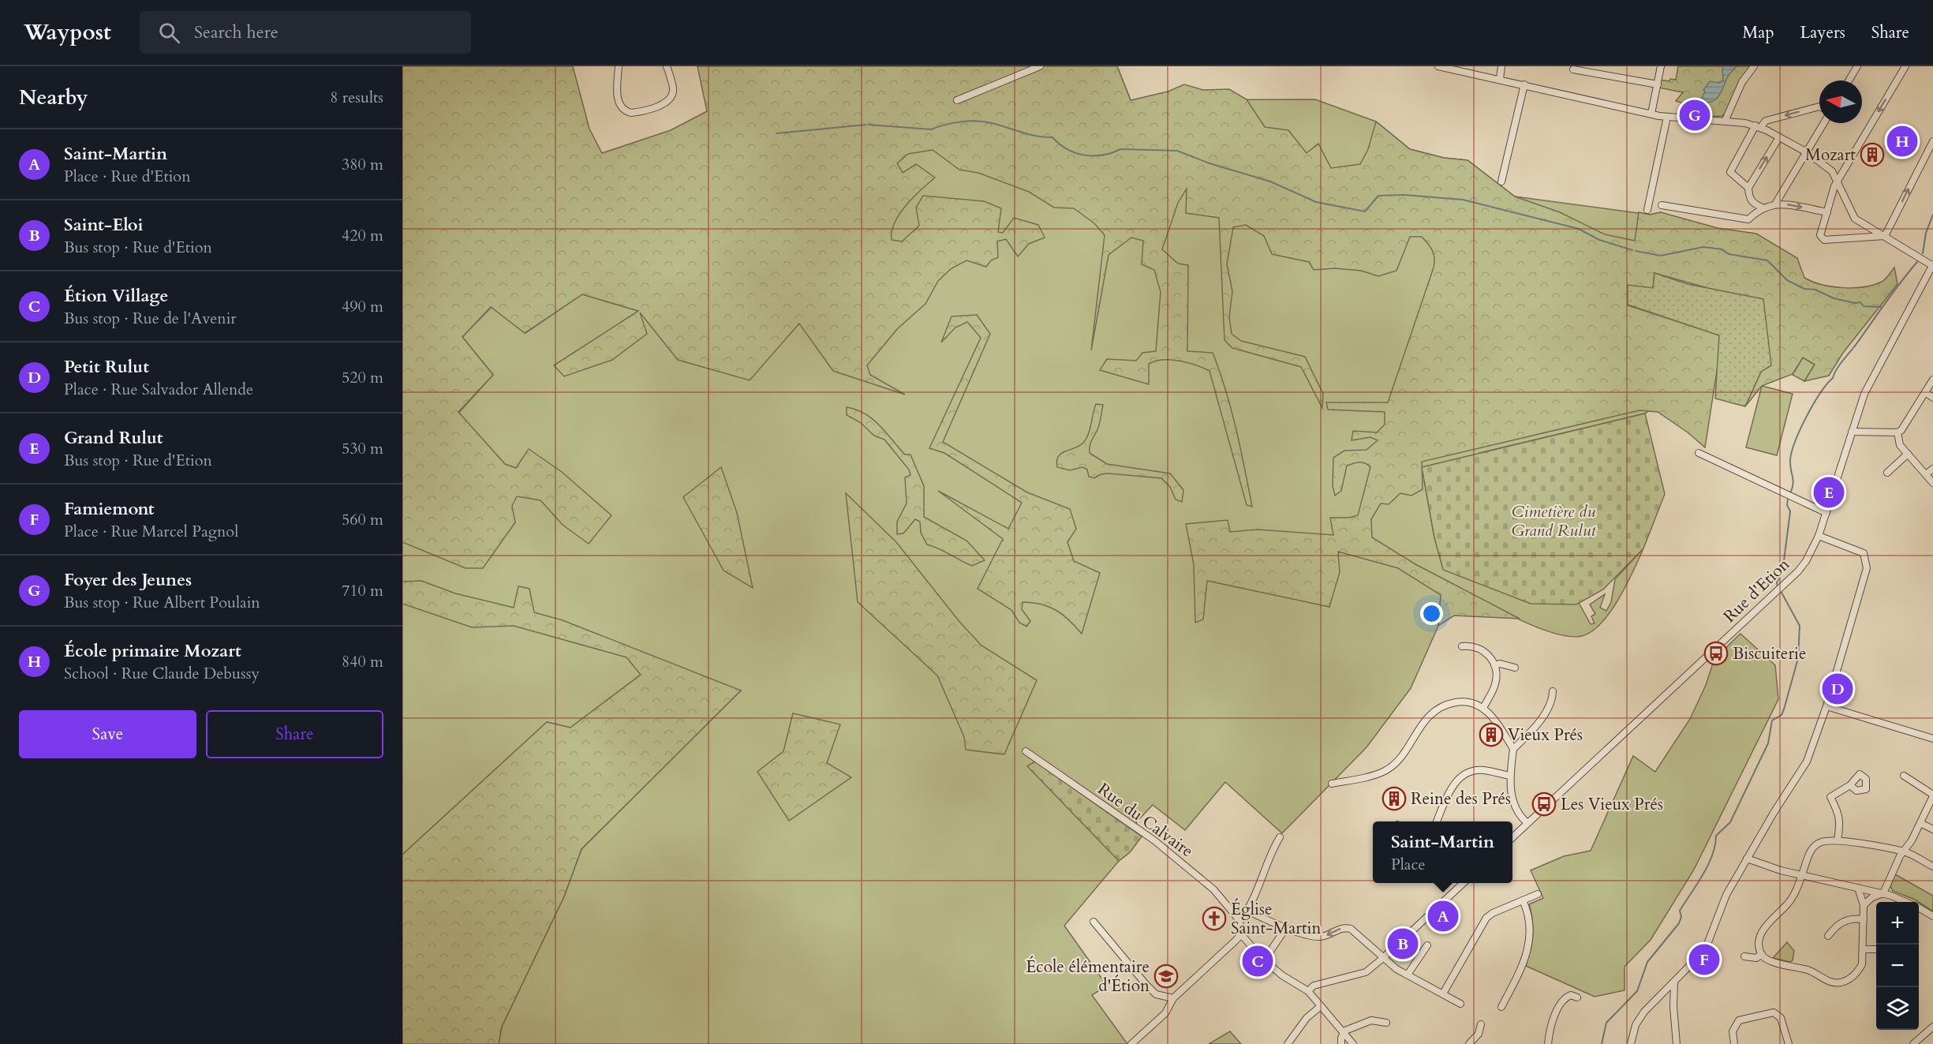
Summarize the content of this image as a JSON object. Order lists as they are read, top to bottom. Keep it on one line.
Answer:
{"streets":{"street":["Rue d'Etion","Rue du Calvaire"]},"parks":["Cimetière du Grand Rulut"],"places":{"building":["Mozart","Vieux Prés","Reine des Prés"],"bus stop":["Biscuiterie","Les Vieux Prés"],"church":["Église Saint-Martin"],"school or university":["École élémentaire d'Étion"]},"north":"left","page":{"header":"Waypost","search":"Search here","nav":["Map","Layers","Share"],"heading":["Nearby","8 results"],"pins":["G","H","E","D","A","B","F","C"],"list":[{"mark":"A","name":"Saint-Martin","note":"Place · Rue d'Etion","value":"380 m"},{"mark":"B","name":"Saint-Eloi","note":"Bus stop · Rue d'Etion","value":"420 m"},{"mark":"C","name":"Étion Village","note":"Bus stop · Rue de l'Avenir","value":"490 m"},{"mark":"D","name":"Petit Rulut","note":"Place · Rue Salvador Allende","value":"520 m"},{"mark":"E","name":"Grand Rulut","note":"Bus stop · Rue d'Etion","value":"530 m"},{"mark":"F","name":"Famiemont","note":"Place · Rue Marcel Pagnol","value":"560 m"},{"mark":"G","name":"Foyer des Jeunes","note":"Bus stop · Rue Albert Poulain","value":"710 m"},{"mark":"H","name":"École primaire Mozart","note":"School · Rue Claude Debussy","value":"840 m"}],"buttons":["Save","Share"],"popup":["Saint-Martin","Place"],"map_buttons":["+","−"]}}
